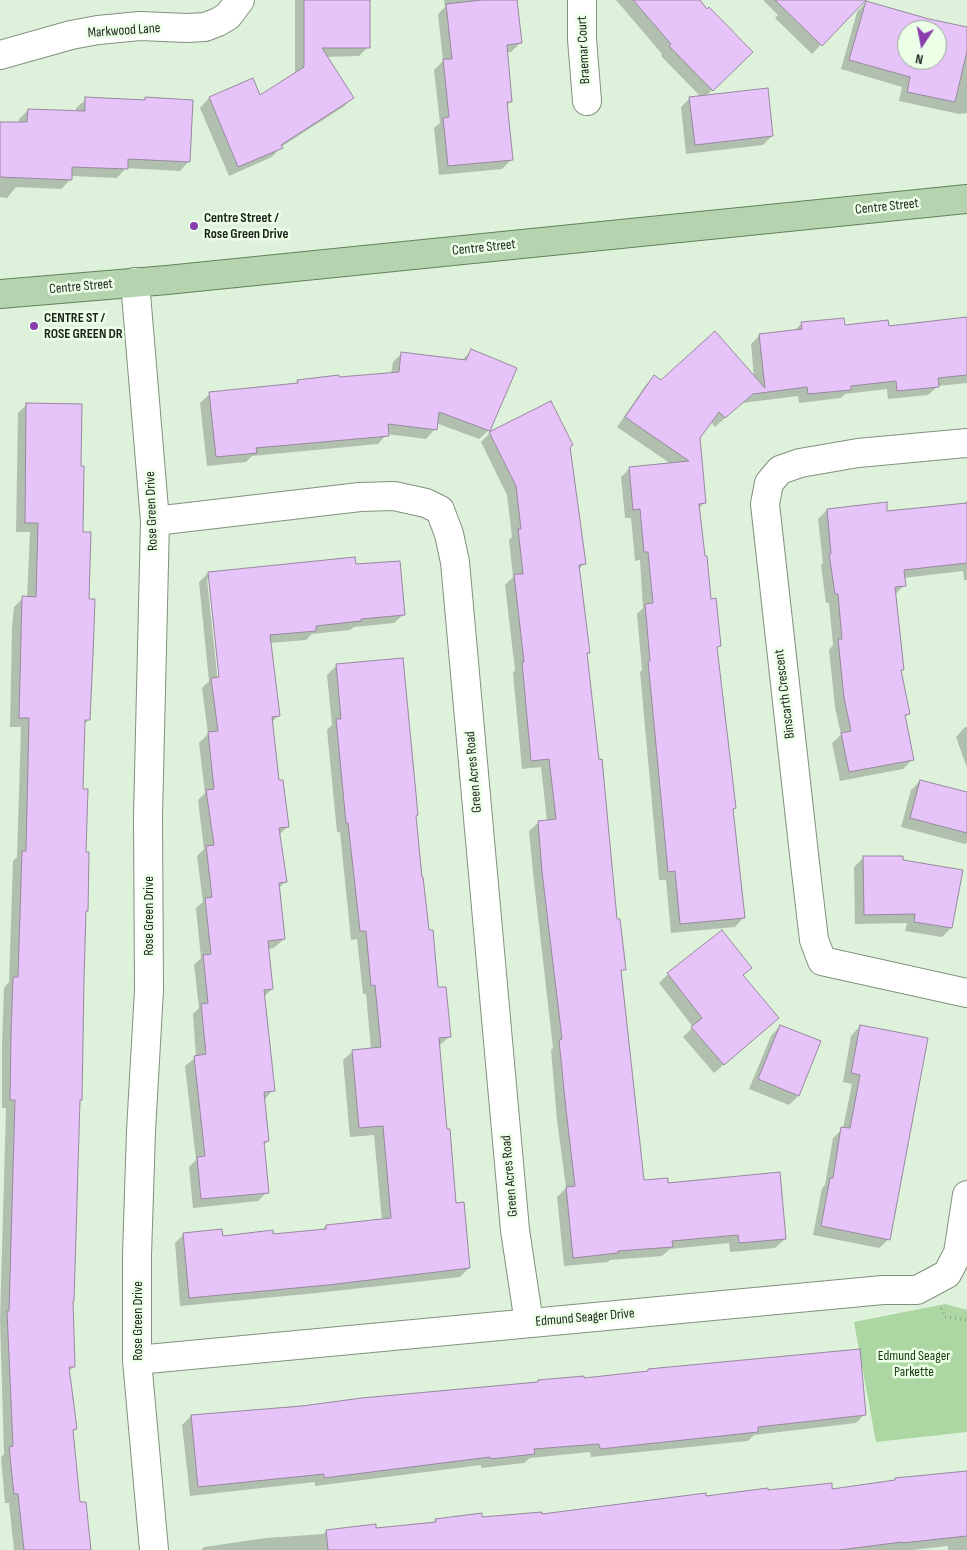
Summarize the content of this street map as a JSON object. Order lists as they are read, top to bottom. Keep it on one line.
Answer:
{"streets":{"main road":["Centre Street"],"street":["Markwood Lane","Braemar Court","Rose Green Drive","Binscarth Crescent","Green Acres Road","Edmund Seager Drive"]},"crossings":[["Centre Street","Rose Green Drive"],["Rose Green Drive","Green Acres Road"],["Rose Green Drive","Edmund Seager Drive"],["Green Acres Road","Edmund Seager Drive"]],"parks":["Edmund Seager Parkette"],"places":["Centre Street / Rose Green Drive","CENTRE ST / ROSE GREEN DR"],"north":"bottom"}
